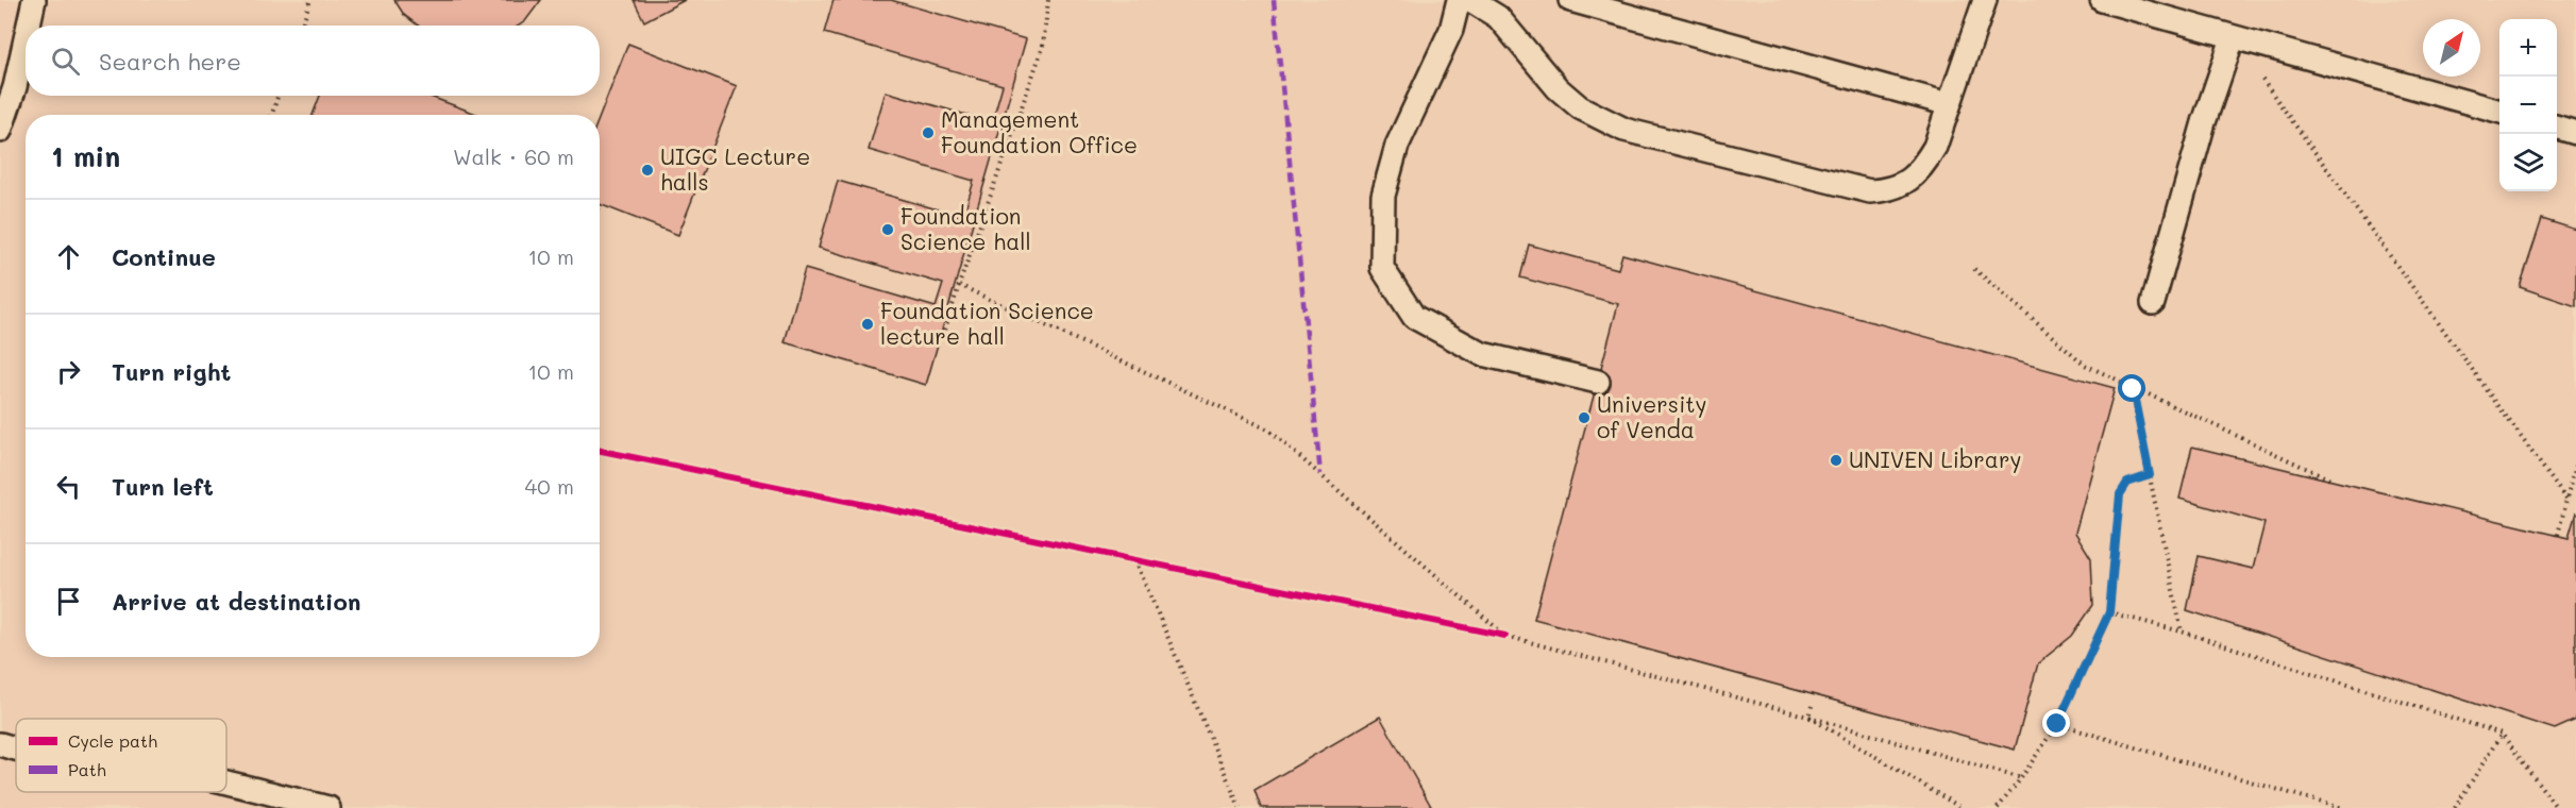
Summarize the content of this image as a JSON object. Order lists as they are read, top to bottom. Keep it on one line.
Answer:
{"places":["Management Foundation Office","UIGC Lecture halls","Foundation Science hall","Foundation Science lecture hall","University of Venda","UNIVEN Library"],"legend":["Cycle path","Path"],"north":"top right","page":{"map_buttons":["+","−"],"search":"Search here","heading":["1 min","Walk · 60 m"],"list":[["Continue","10 m"],["Turn right","10 m"],["Turn left","40 m"],"Arrive at destination"]}}
